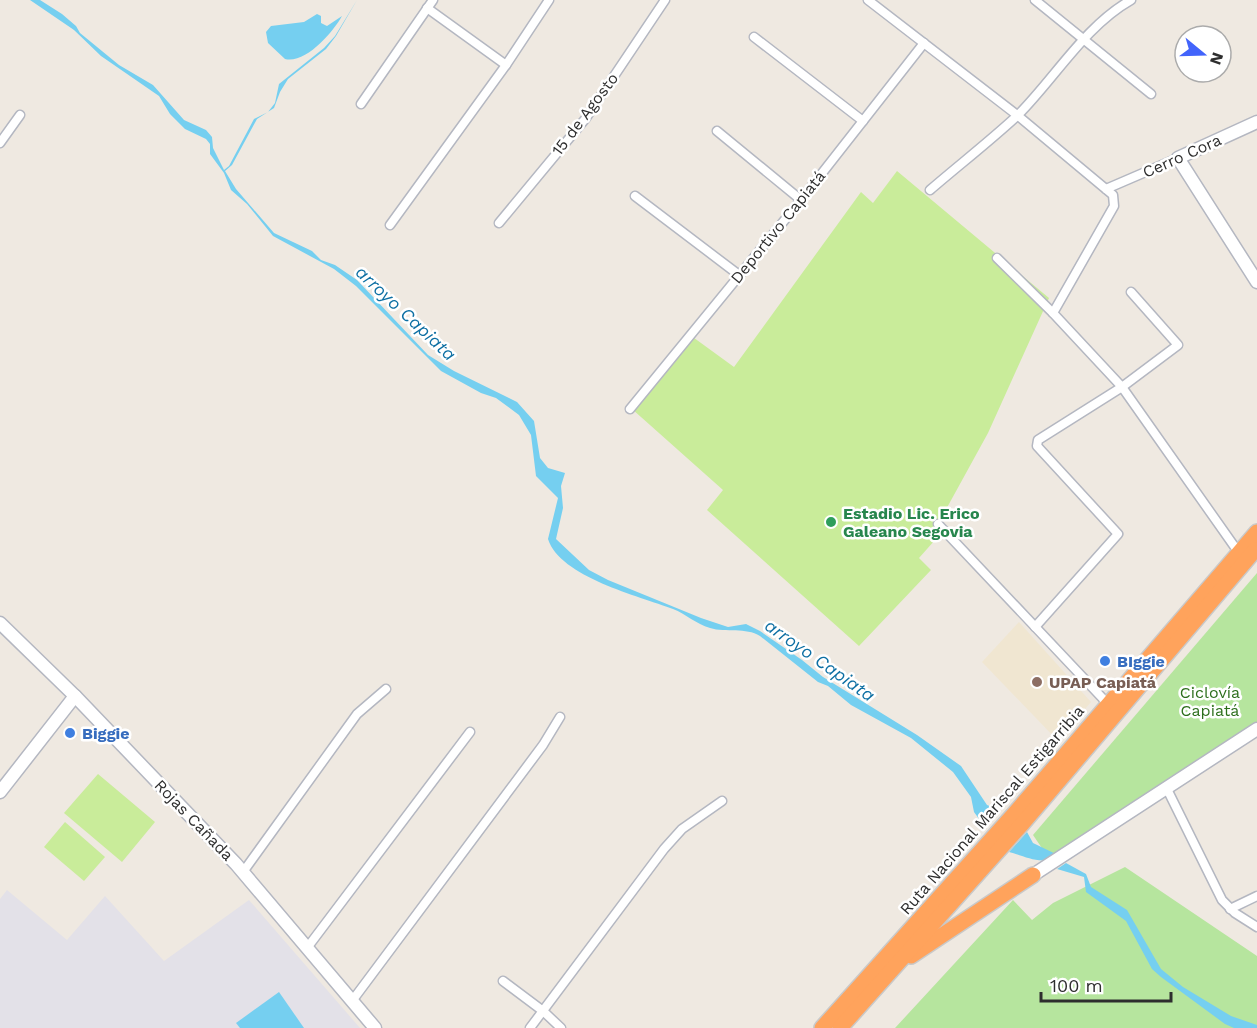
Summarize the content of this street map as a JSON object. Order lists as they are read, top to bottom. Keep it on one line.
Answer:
{"streets":{"highway":["Ruta Nacional Mariscal Estigarribia"],"street":["15 de Agosto","Cerro Cora","Deportivo Capiatá","Rojas Cañada"]},"water":["arroyo Capiata"],"parks":["Ciclovía Capiatá"],"places":["Estadio Lic. Erico Galeano Segovia","BIggie","UPAP Capiatá","Biggie"],"scale_bar":"100 m","north":"right"}
